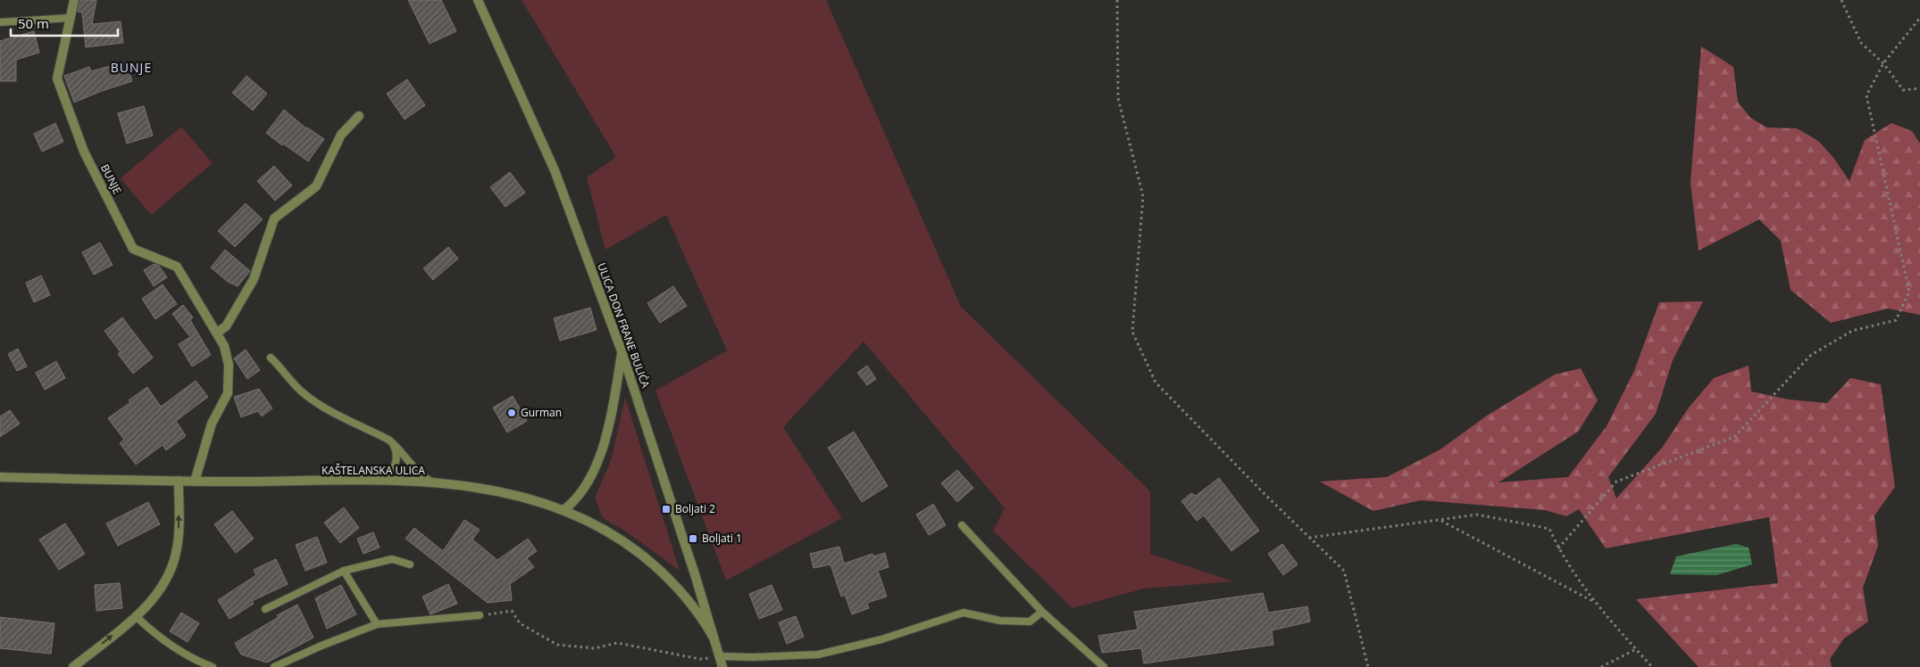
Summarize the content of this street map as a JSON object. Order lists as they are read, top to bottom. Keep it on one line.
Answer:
{"streets":{"street":["BUNJE","ULICA DON FRANE BULIĆA","KAŠTELANSKA ULICA"]},"crossings":[["BUNJE","KAŠTELANSKA ULICA"],["ULICA DON FRANE BULIĆA","KAŠTELANSKA ULICA"]],"districts":["BUNJE"],"places":{"other":["Gurman"],"transit":["Boljati 2","Boljati 1"]},"scale_bar":"50 m"}
